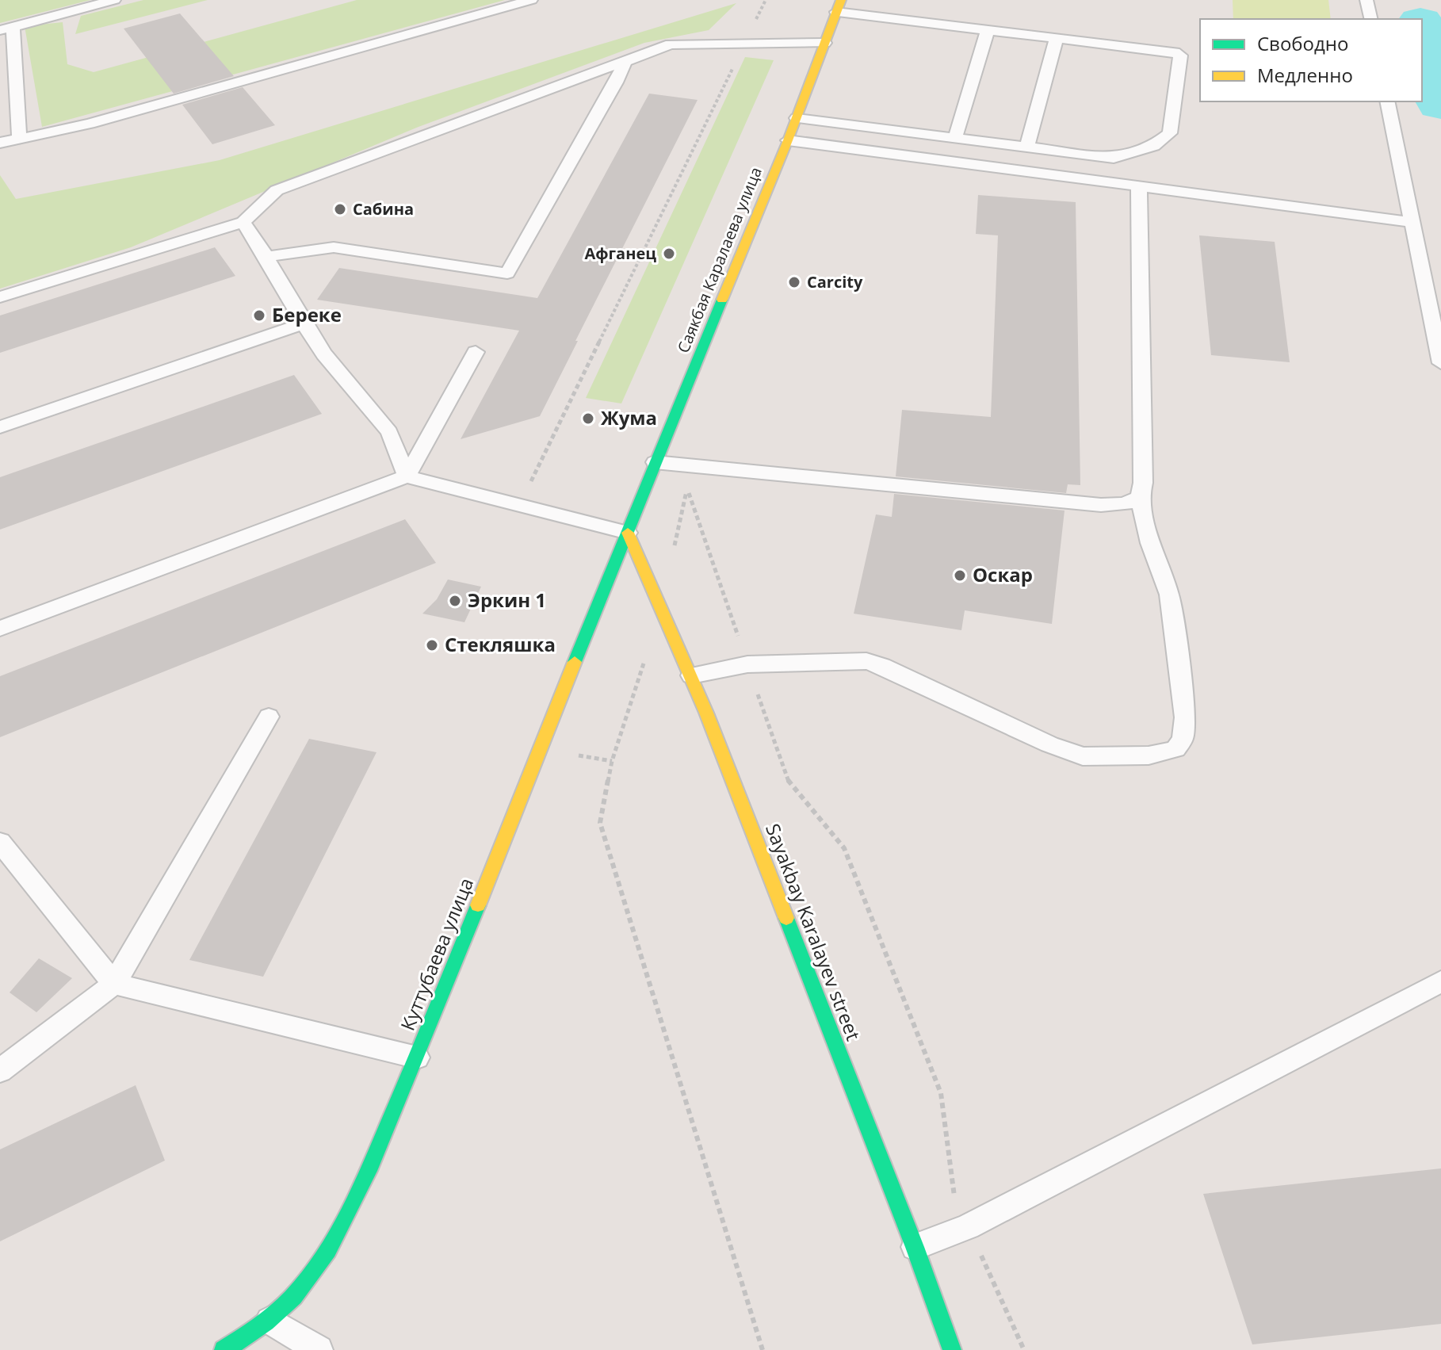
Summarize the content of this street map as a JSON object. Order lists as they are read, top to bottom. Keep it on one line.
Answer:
{"streets":{"main road":["Саякбая Каралаева улица","Sayakbay Karalayev street","Куттубаева улица"]},"crossings":[["Саякбая Каралаева улица","Sayakbay Karalayev street"],["Саякбая Каралаева улица","Куттубаева улица"],["Sayakbay Karalayev street","Куттубаева улица"]],"places":["Сабина","Афганец","Carcity","Береке","Жума","Оскар","Эркин 1","Стекляшка"],"legend":["Свободно","Медленно"]}
